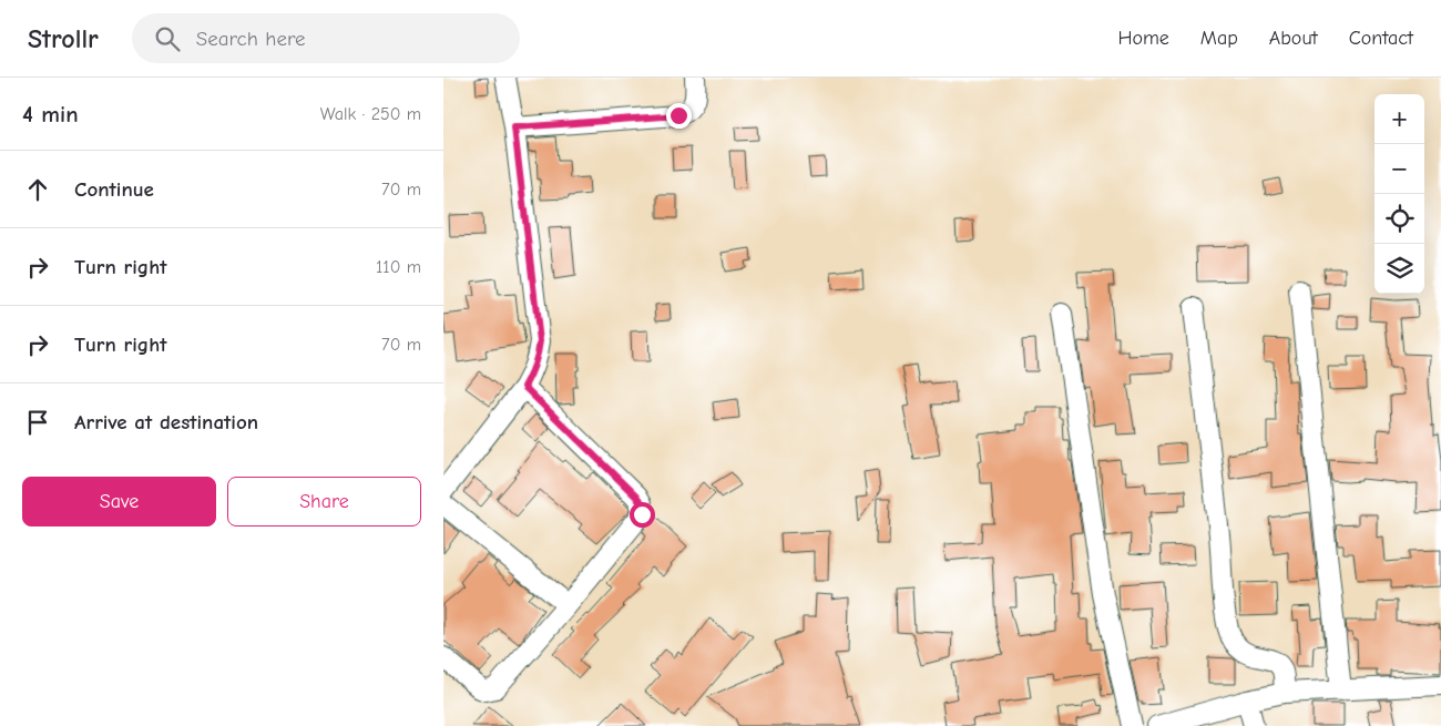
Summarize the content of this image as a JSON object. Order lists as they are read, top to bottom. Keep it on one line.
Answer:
{"page":{"header":"Strollr","search":"Search here","nav":["Home","Map","About","Contact"],"heading":["4 min","Walk · 250 m"],"map_buttons":["+","−"],"list":[["Continue","70 m"],["Turn right","110 m"],["Turn right","70 m"],"Arrive at destination"],"buttons":["Save","Share"]}}
